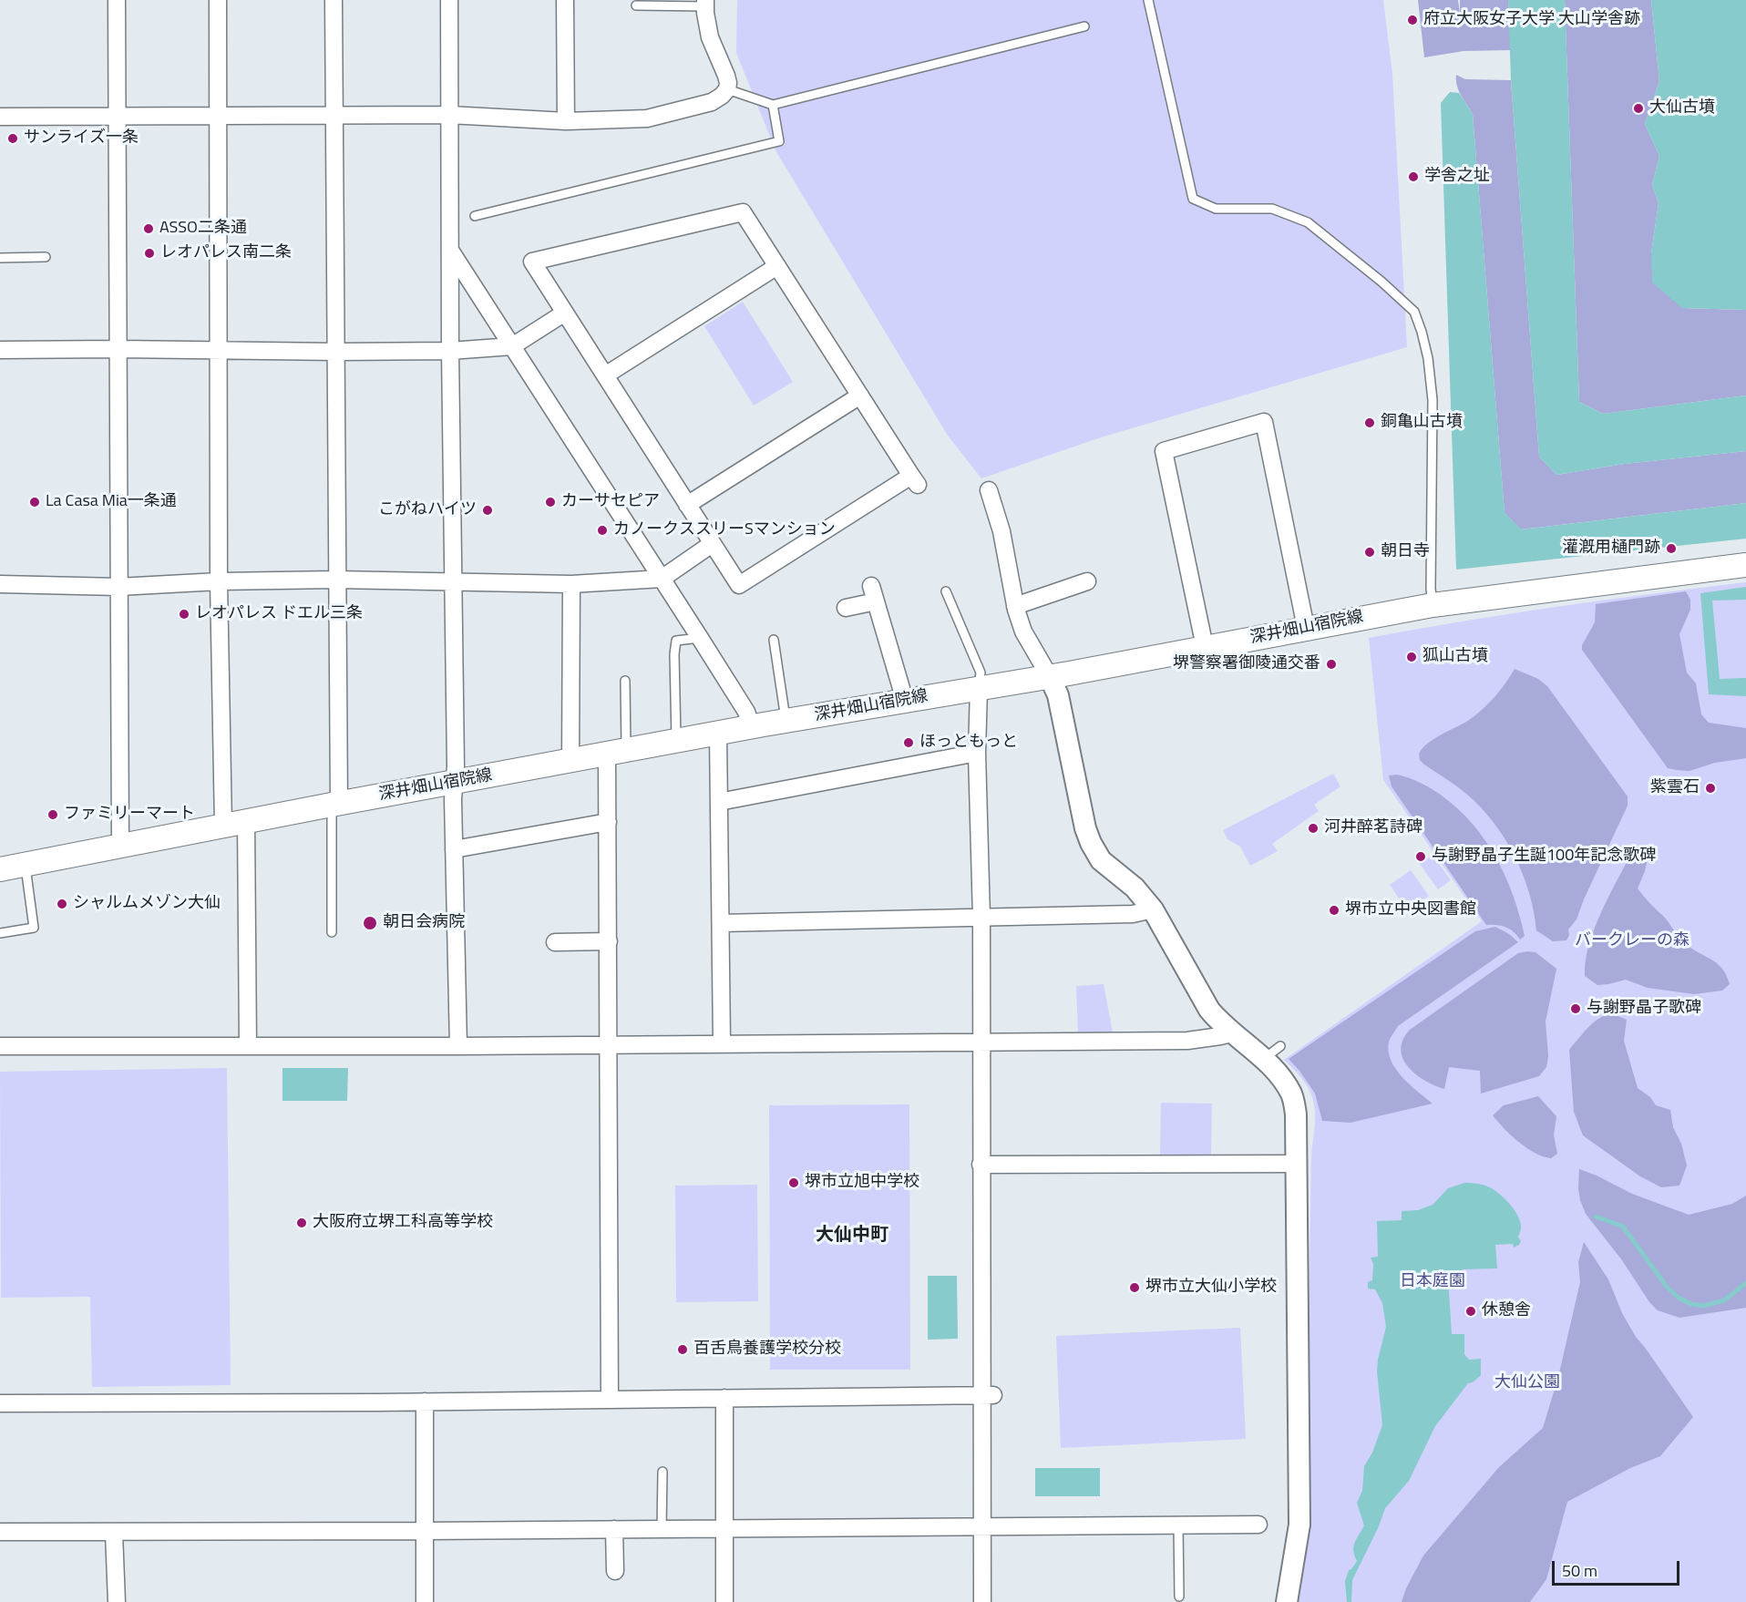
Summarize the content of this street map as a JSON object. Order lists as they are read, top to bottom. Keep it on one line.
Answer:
{"streets":{"main road":["深井畑山宿院線"]},"districts":["大仙中町"],"parks":["バークレーの森","日本庭園","大仙公園"],"places":["府立大阪女子大学 大山学舎跡","大仙古墳","サンライズ一条","学舎之址","ASSO二条通","レオパレス南二条","銅亀山古墳","La Casa Mia一条通","カーサセピア","こがねハイツ","カノークススリーSマンション","灌漑用樋門跡","朝日寺","レオパレス ドエル三条","狐山古墳","堺警察署御陵通交番","ほっともっと","紫雲石","ファミリーマート","河井醉茗詩碑","与謝野晶子生誕100年記念歌碑","シャルムメゾン大仙","堺市立中央図書館","朝日会病院","与謝野晶子歌碑","堺市立旭中学校","大阪府立堺工科高等学校","堺市立大仙小学校","休憩舎","百舌鳥養護学校分校"],"scale_bar":"50 m"}
